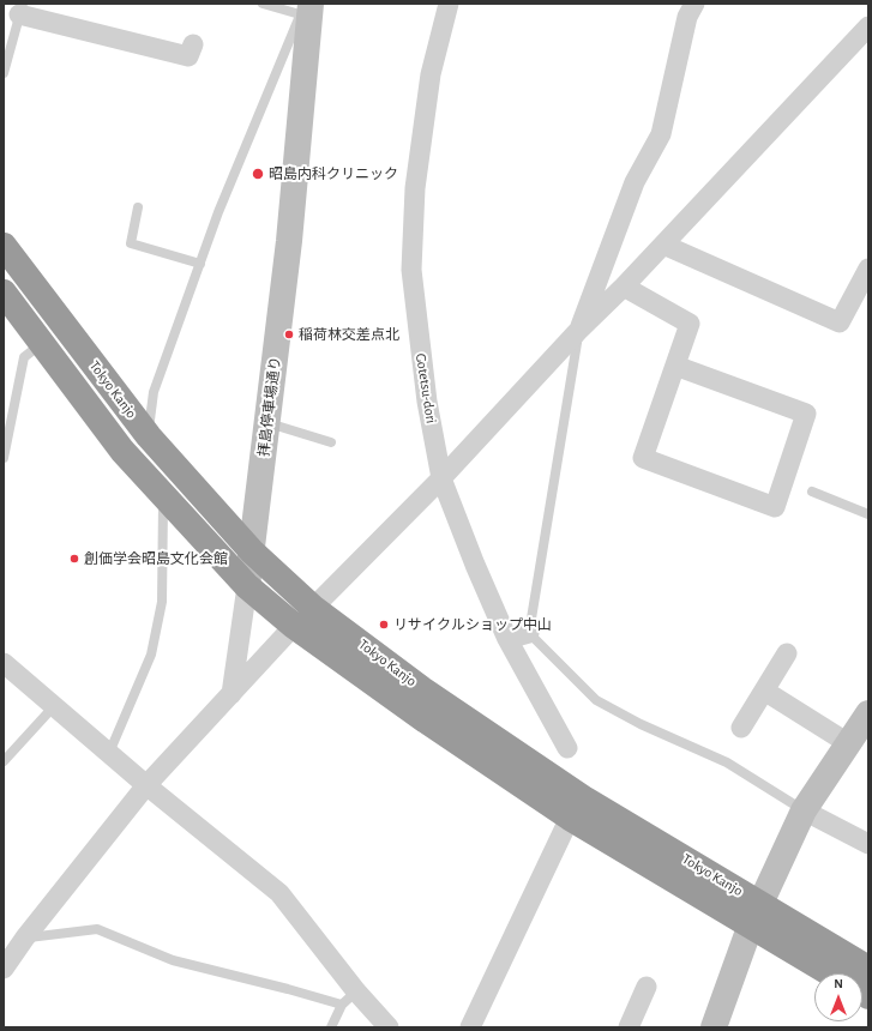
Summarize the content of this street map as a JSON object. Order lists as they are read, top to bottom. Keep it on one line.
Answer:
{"streets":{"highway":["Tokyo Kanjo"],"street":["Gotetsu-dori","拝島停車場通り"]},"crossings":[["Tokyo Kanjo","拝島停車場通り"]],"places":["昭島内科クリニック","稲荷林交差点北","創価学会昭島文化会館","リサイクルショップ中山"],"north":"top"}
